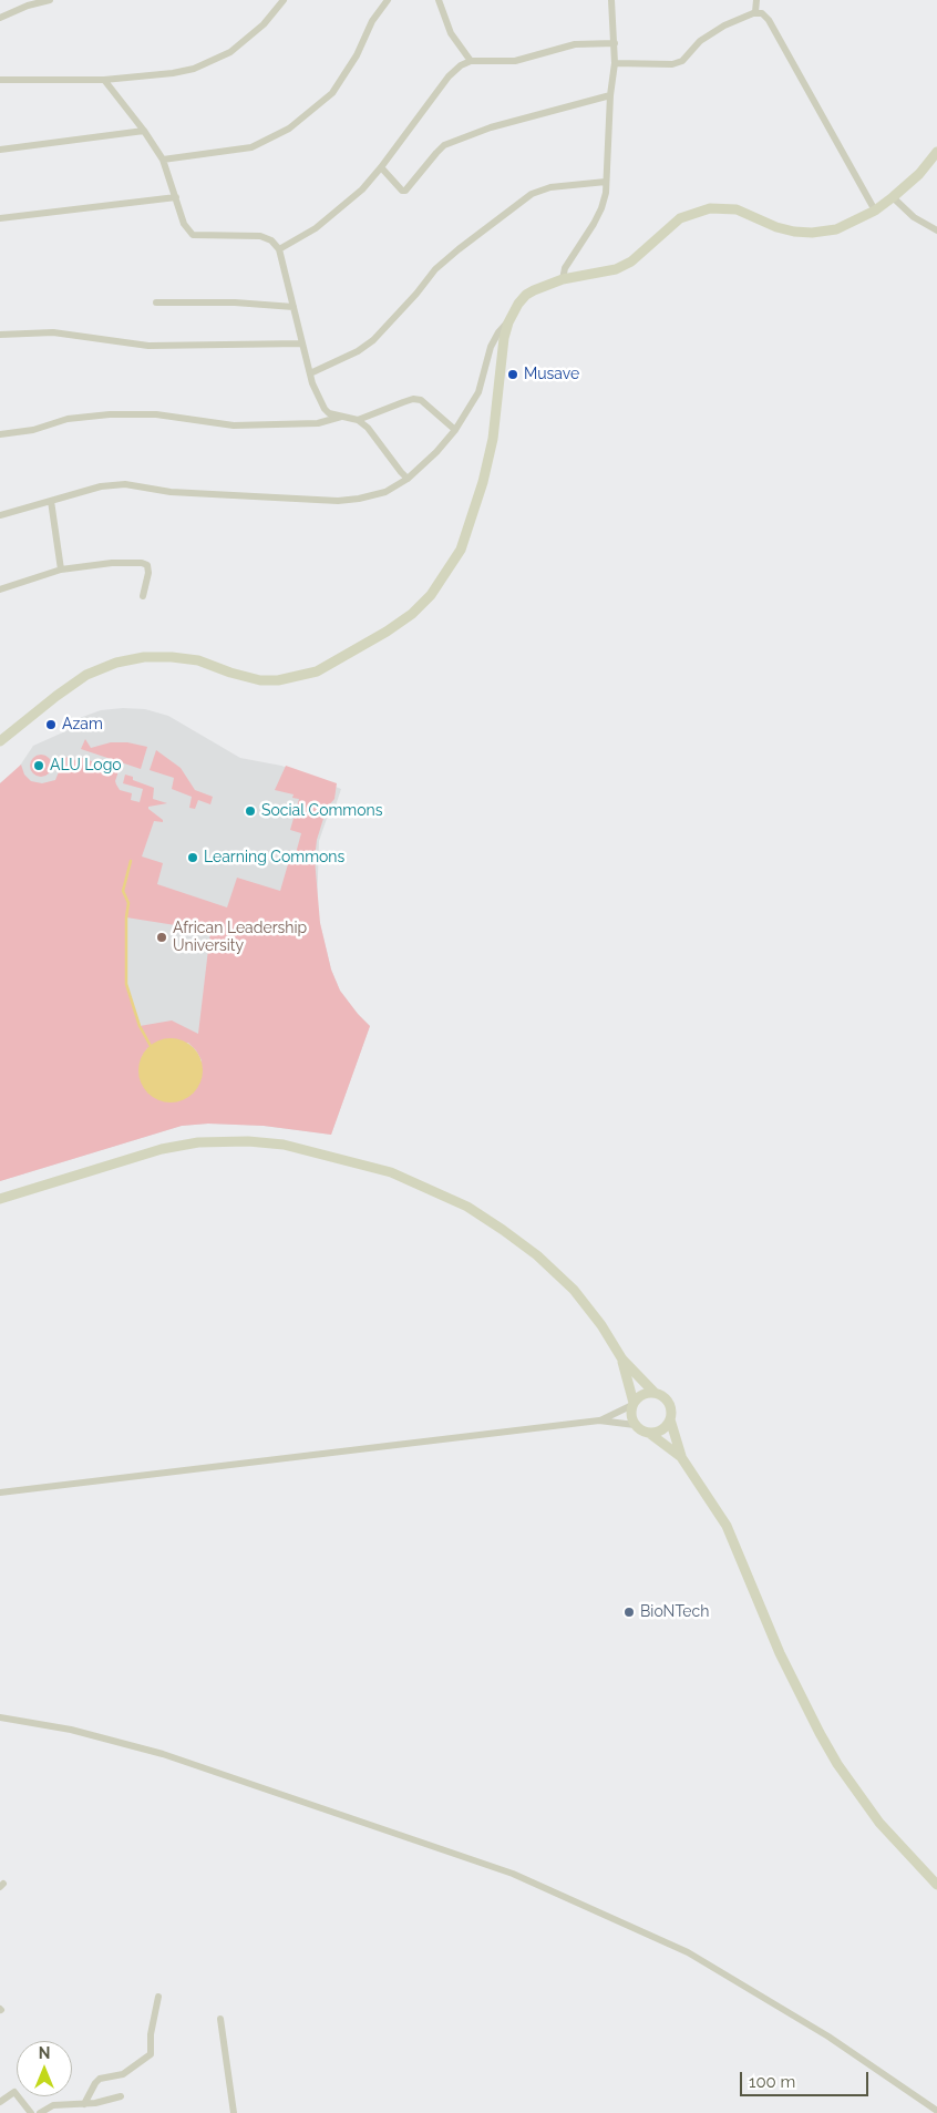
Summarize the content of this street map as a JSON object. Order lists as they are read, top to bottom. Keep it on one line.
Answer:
{"places":["Musave","Azam","ALU Logo","Social Commons","Learning Commons","African Leadership University","BioNTech"],"scale_bar":"100 m","north":"top"}
